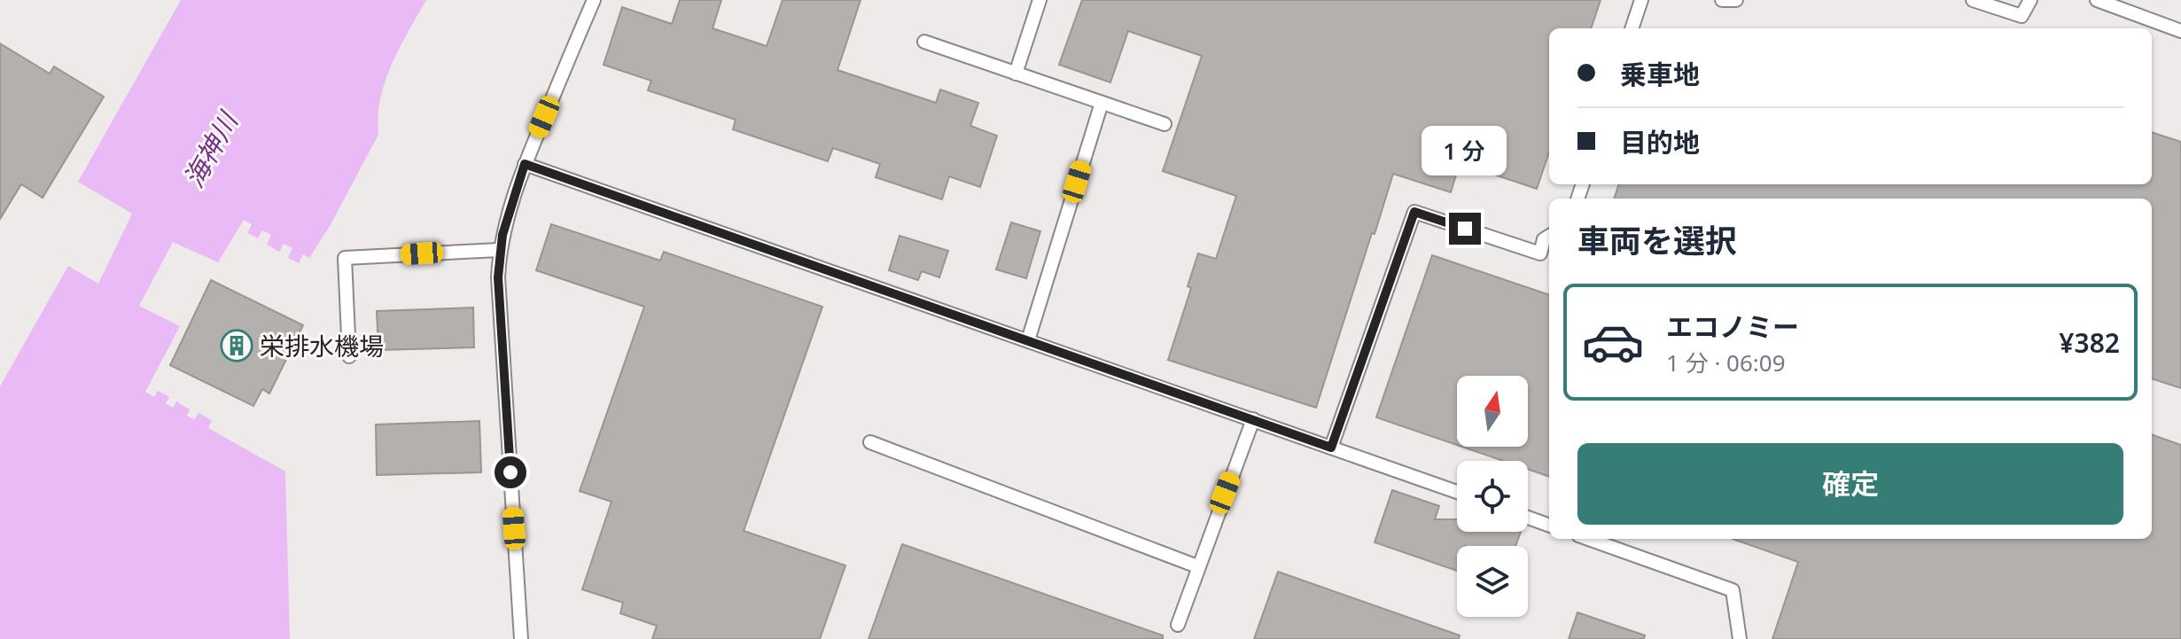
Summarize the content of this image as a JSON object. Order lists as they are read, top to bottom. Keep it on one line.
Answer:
{"water":["海神川"],"places":{"building":["栄排水機場"]},"north":"top","page":{"banner":["乗車地","目的地"],"bubble":"1 分","heading":"車両を選択","list":[{"name":"エコノミー","note":"1 分 · 06:09","value":"¥382"}],"buttons":"確定"}}
